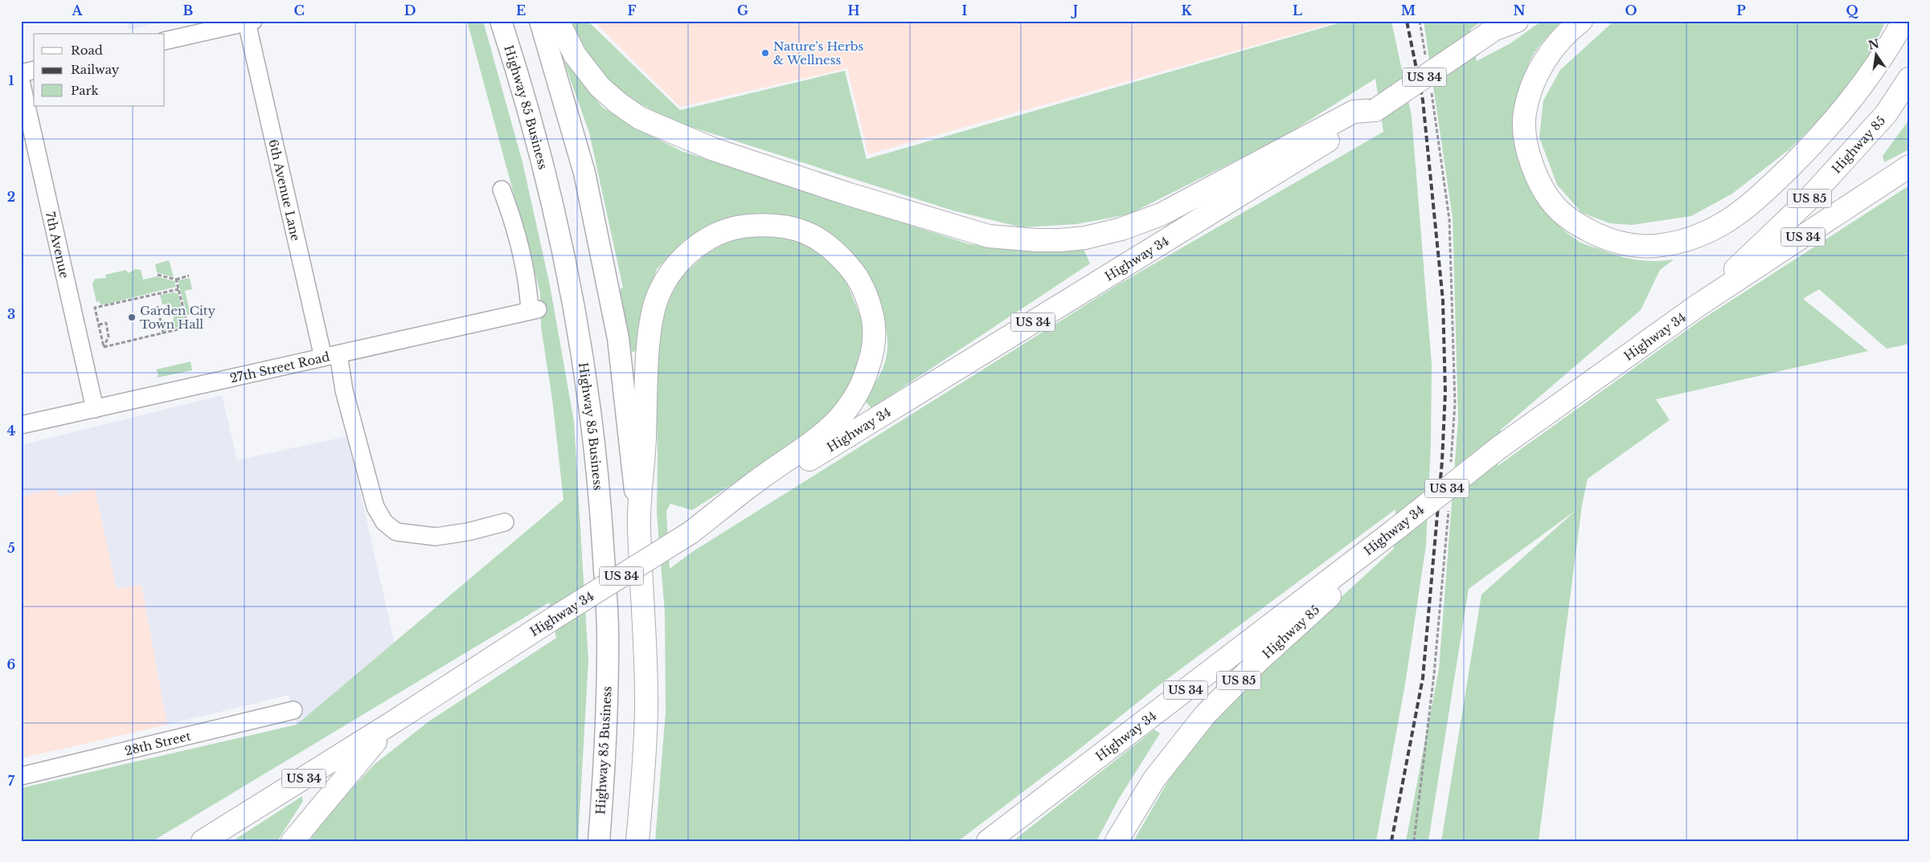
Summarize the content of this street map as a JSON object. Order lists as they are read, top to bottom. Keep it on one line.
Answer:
{"streets":{"highway":["US 34","Highway 85","US 85","Highway 34"],"main road":["Highway 85 Business"],"street":["6th Avenue Lane","7th Avenue","27th Street Road","28th Street"]},"crossings":[["Highway 85","Highway 34"],["6th Avenue Lane","27th Street Road"],["7th Avenue","27th Street Road"]],"places":["Nature's Herbs & Wellness","Garden City Town Hall"],"legend":["Road","Railway","Park"],"north":"top","grid":{"columns":["A","B","C","D","E","F","G","H","I","J","K","L","M","N","O","P","Q"],"rows":["1","2","3","4","5","6","7"]}}
